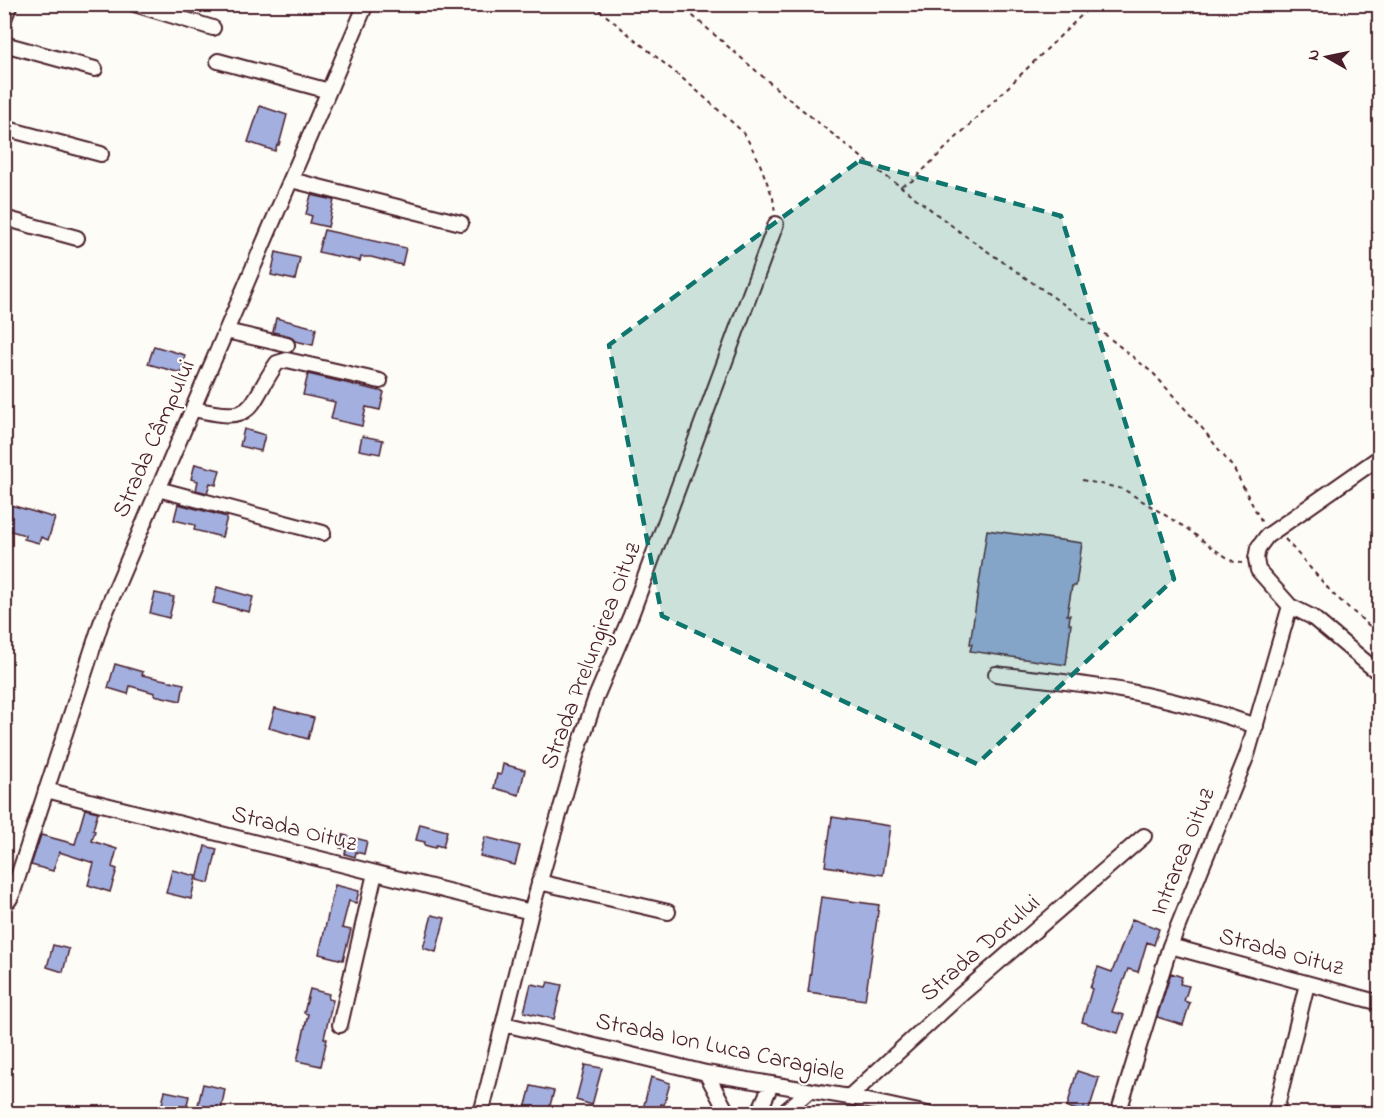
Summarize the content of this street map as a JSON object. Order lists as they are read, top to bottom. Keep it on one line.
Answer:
{"streets":{"street":["Strada Câmpului","Strada Prelungirea Oituz","Strada Oituz","Intrarea Oituz","Strada Dorului","Strada Ion Luca Caragiale"]},"crossings":[["Strada Câmpului","Strada Oituz"],["Strada Prelungirea Oituz","Strada Oituz"],["Strada Prelungirea Oituz","Strada Ion Luca Caragiale"],["Strada Oituz","Intrarea Oituz"],["Strada Dorului","Strada Ion Luca Caragiale"]],"north":"left"}
